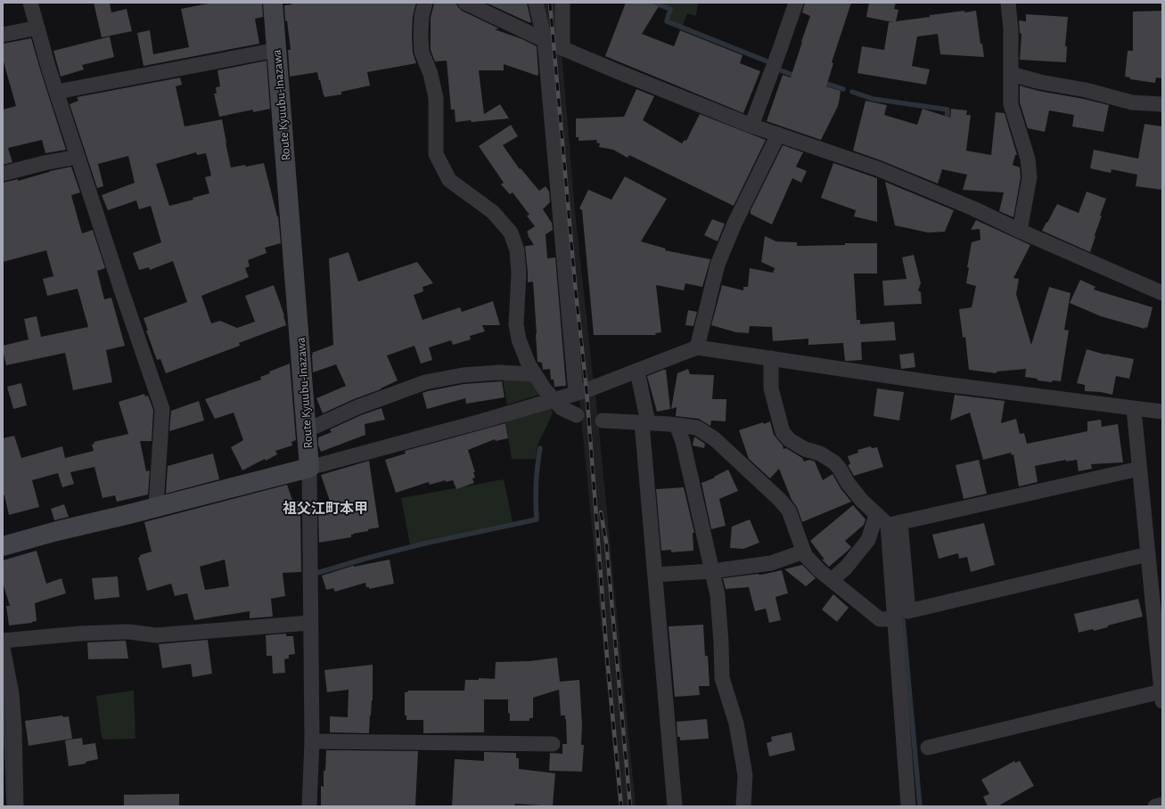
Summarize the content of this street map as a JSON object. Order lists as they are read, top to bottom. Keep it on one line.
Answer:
{"streets":{"main road":["Route Kyuubu-Inazawa"]},"districts":["祖父江町本甲"]}
